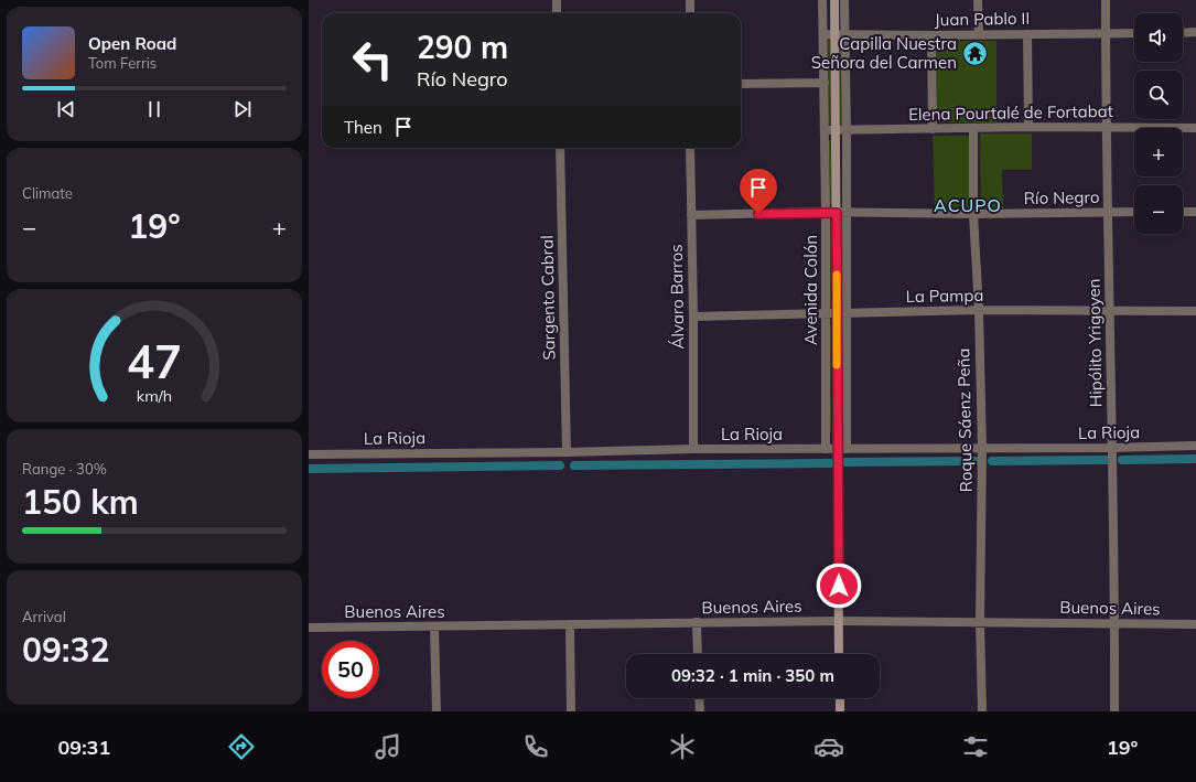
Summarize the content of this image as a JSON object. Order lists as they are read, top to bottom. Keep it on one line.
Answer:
{"streets":{"main road":["Avenida Colón"],"street":["Juan Pablo II","Elena Pourtalé de Fortabat","Río Negro","La Pampa","Álvaro Barros","Sargento Cabral","Hipólito Yrigoyen","Roque Sáenz Peña","La Rioja","Buenos Aires"]},"crossings":[["Juan Pablo II","Avenida Colón"],["Juan Pablo II","Hipólito Yrigoyen"],["Elena Pourtalé de Fortabat","Avenida Colón"],["Elena Pourtalé de Fortabat","Hipólito Yrigoyen"],["Elena Pourtalé de Fortabat","Roque Sáenz Peña"],["Río Negro","Avenida Colón"],["Río Negro","Álvaro Barros"],["Río Negro","Hipólito Yrigoyen"],["Río Negro","Roque Sáenz Peña"],["Avenida Colón","La Pampa"],["Avenida Colón","La Rioja"],["Avenida Colón","Buenos Aires"],["La Pampa","Álvaro Barros"],["La Pampa","Hipólito Yrigoyen"],["La Pampa","Roque Sáenz Peña"],["Álvaro Barros","La Rioja"],["Sargento Cabral","La Rioja"],["Hipólito Yrigoyen","La Rioja"],["Hipólito Yrigoyen","Buenos Aires"],["Roque Sáenz Peña","La Rioja"],["Roque Sáenz Peña","Buenos Aires"]],"districts":["ACUPO"],"places":{"temple":["Capilla Nuestra Señora del Carmen"]},"page":{"map_buttons":["+","−"],"turn":["290 m","Río Negro"],"song":["Open Road","Tom Ferris"],"then":"Then","tile":["Climate",["Range · 30%","150 km"],["Arrival","09:32"]],"heat":["−","19°","+"],"limit":"50","trip":"09:32 · 1 min · 350 m","tabs":["09:31","19°"],"gauge":["47","km/h"]}}
